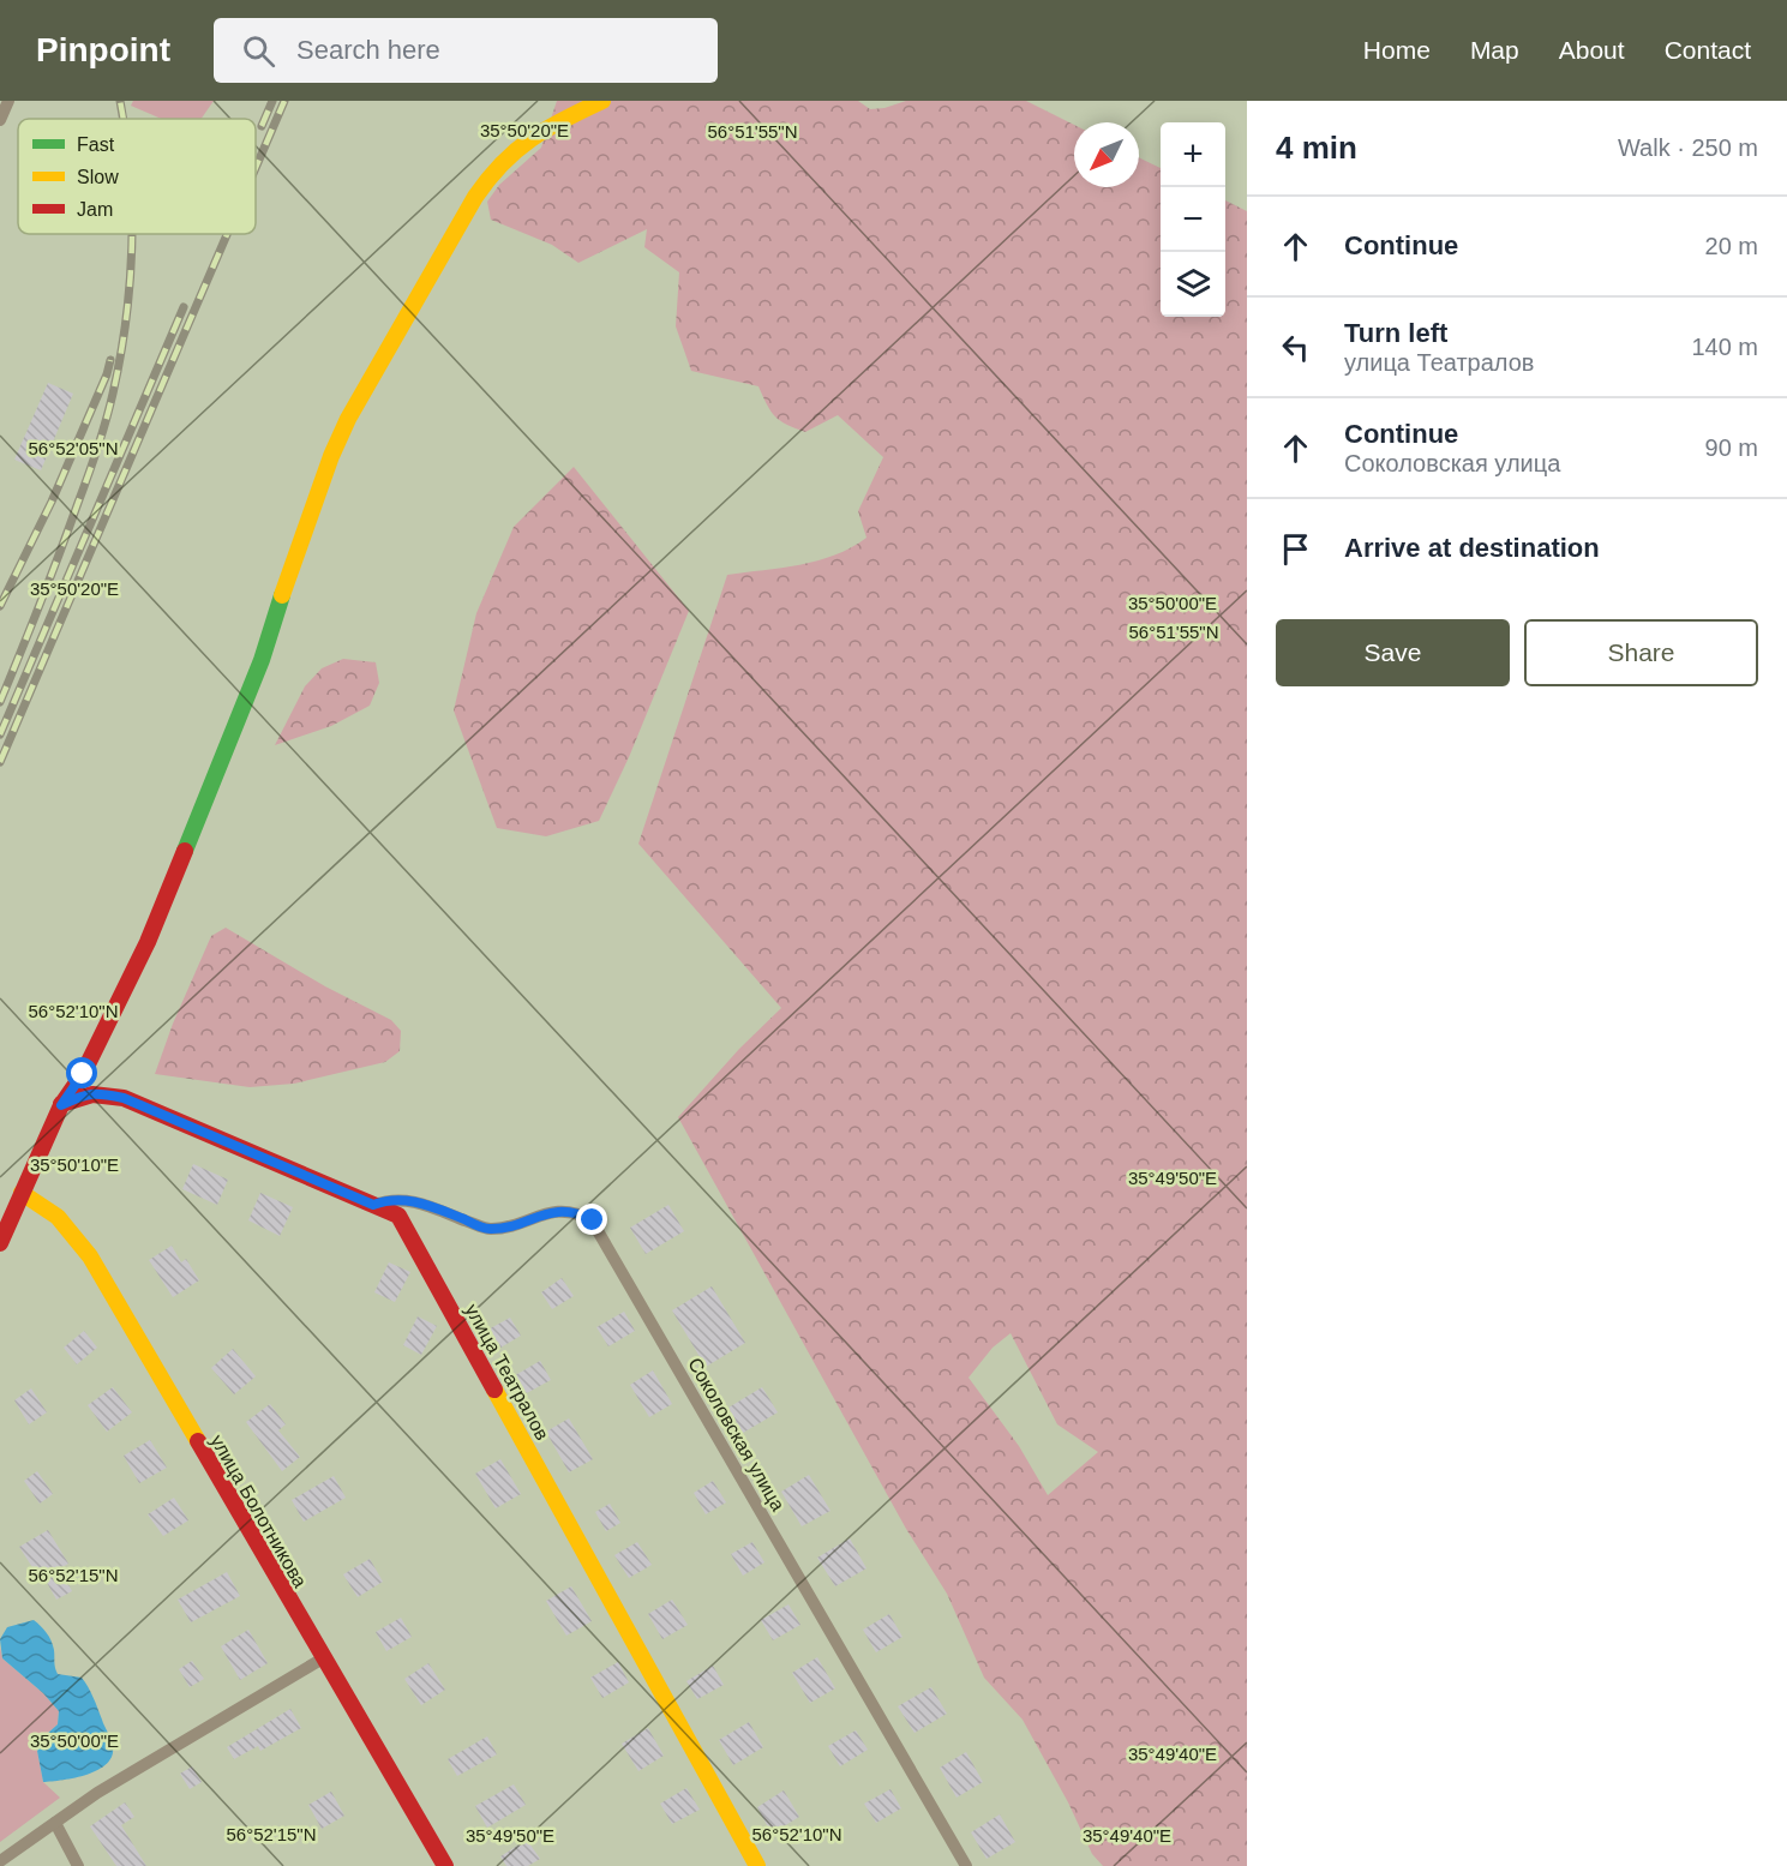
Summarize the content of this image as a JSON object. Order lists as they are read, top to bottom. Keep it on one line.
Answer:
{"streets":{"street":["улица Театралов","Соколовская улица","улица Болотникова"]},"crossings":[["улица Театралов","Соколовская улица"]],"legend":["Fast","Slow","Jam"],"north":"bottom left","page":{"header":"Pinpoint","search":"Search here","nav":["Home","Map","About","Contact"],"heading":["4 min","Walk · 250 m"],"map_buttons":["+","−"],"list":[["Continue","20 m"],["Turn left","улица Театралов","140 m"],["Continue","Соколовская улица","90 m"],"Arrive at destination"],"buttons":["Save","Share"]},"coordinates":["35°50'20\"E","56°51'55\"N","56°52'05\"N","35°50'00\"E","56°52'10\"N","35°50'10\"E","35°49'50\"E","56°52'15\"N","35°49'40\"E"]}
